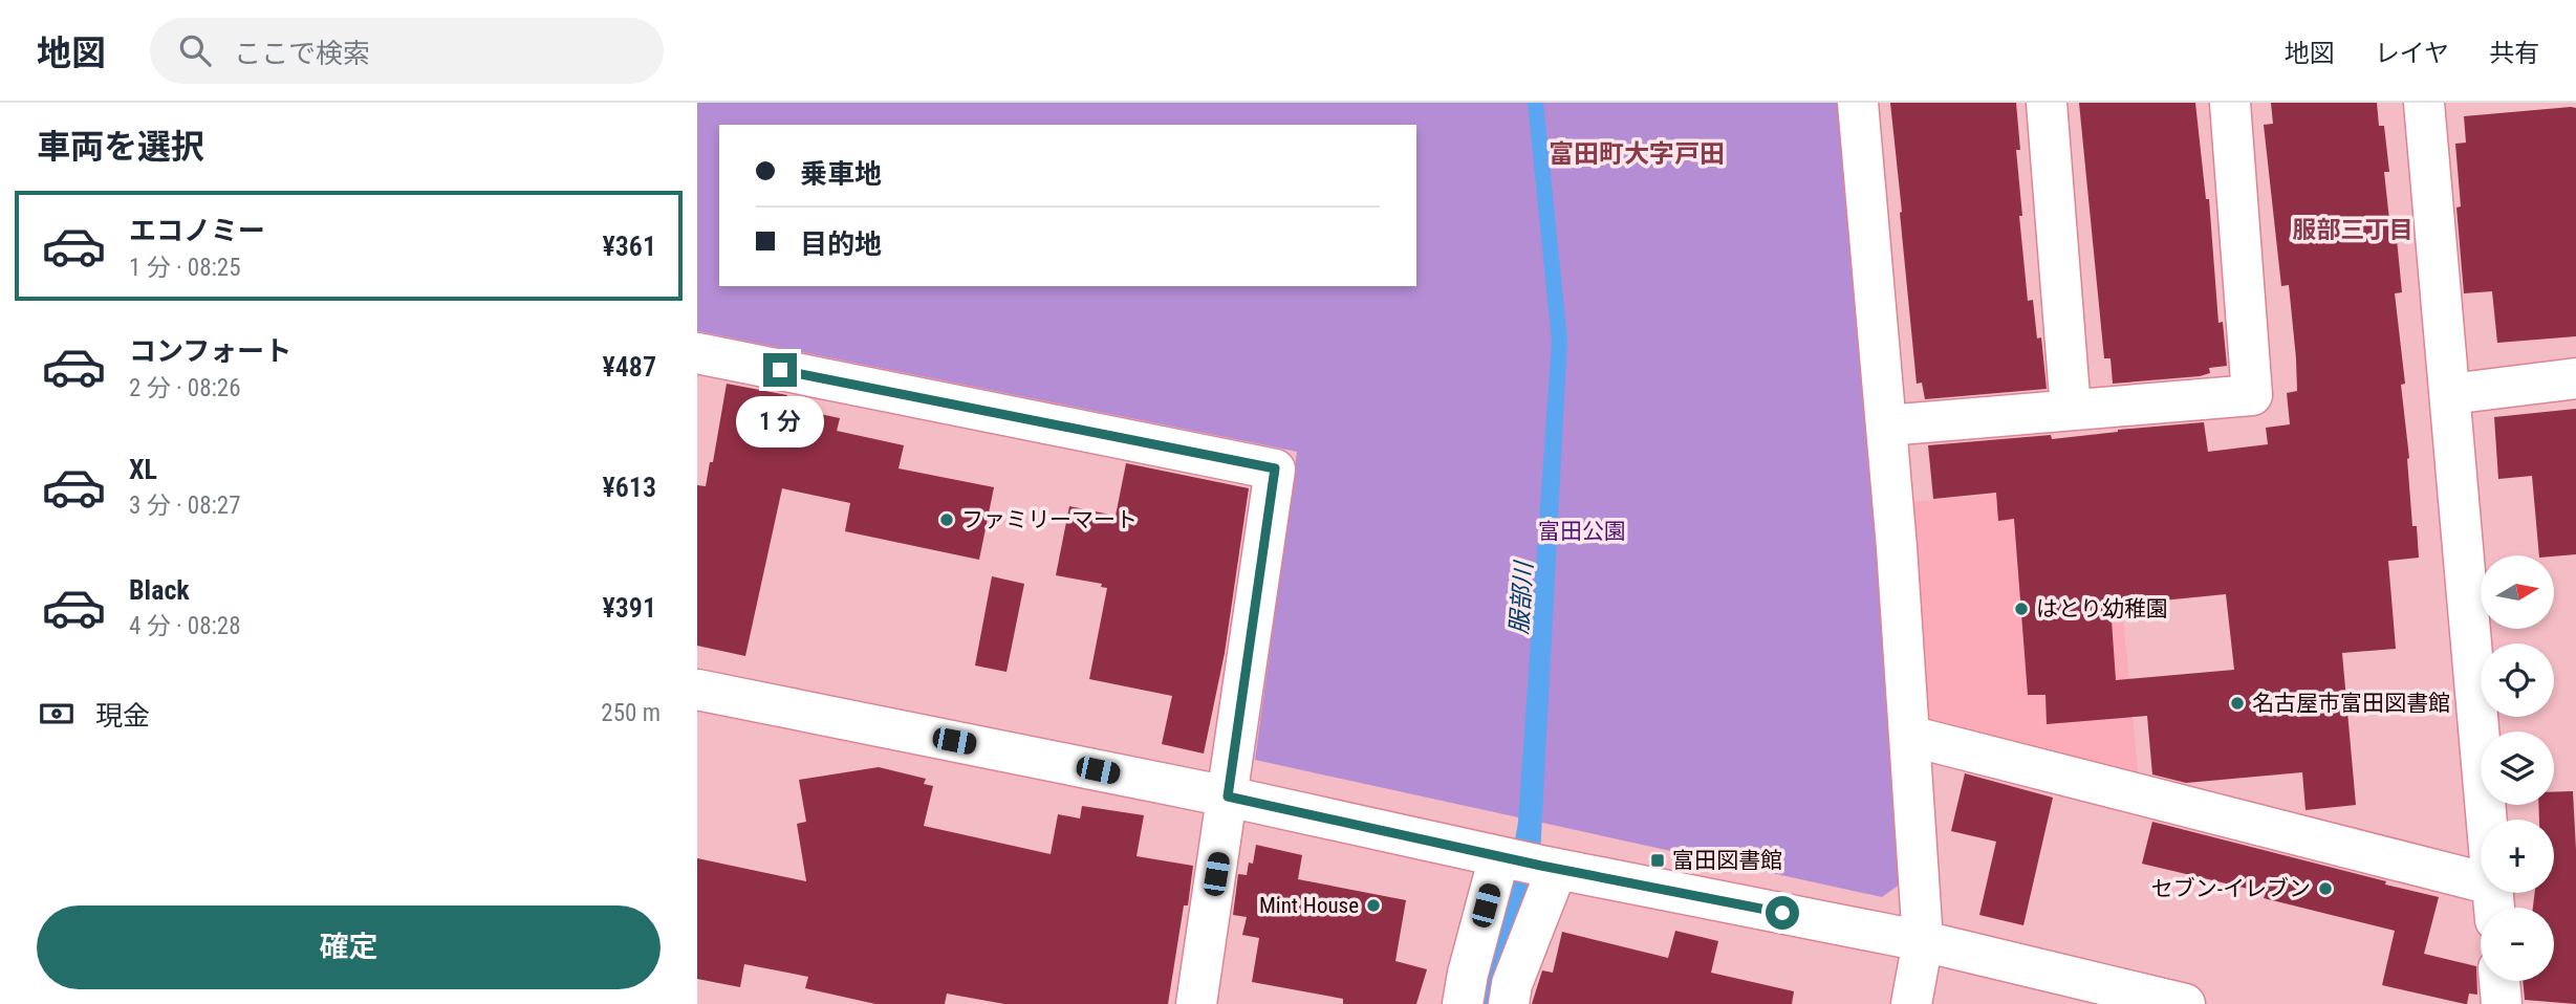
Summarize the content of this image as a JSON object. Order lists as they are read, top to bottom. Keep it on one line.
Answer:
{"districts":["富田町大字戸田","服部三丁目"],"water":["服部川"],"parks":["富田公園"],"places":{"other":["ファミリーマート","はとり幼稚園","名古屋市富田図書館","セブン-イレブン","Mint House"],"transit":["富田図書館"]},"north":"right","page":{"header":"地図","search":"ここで検索","nav":["地図","レイヤ","共有"],"heading":"車両を選択","banner":["乗車地","目的地"],"list":[{"name":"エコノミー","note":"1 分 · 08:25","value":"¥361"},{"name":"コンフォート","note":"2 分 · 08:26","value":"¥487"},{"name":"XL","note":"3 分 · 08:27","value":"¥613"},{"name":"Black","note":"4 分 · 08:28","value":"¥391"}],"bubble":"1 分","map_buttons":["+","−"],"pay":["現金","250 m"],"buttons":"確定"}}
